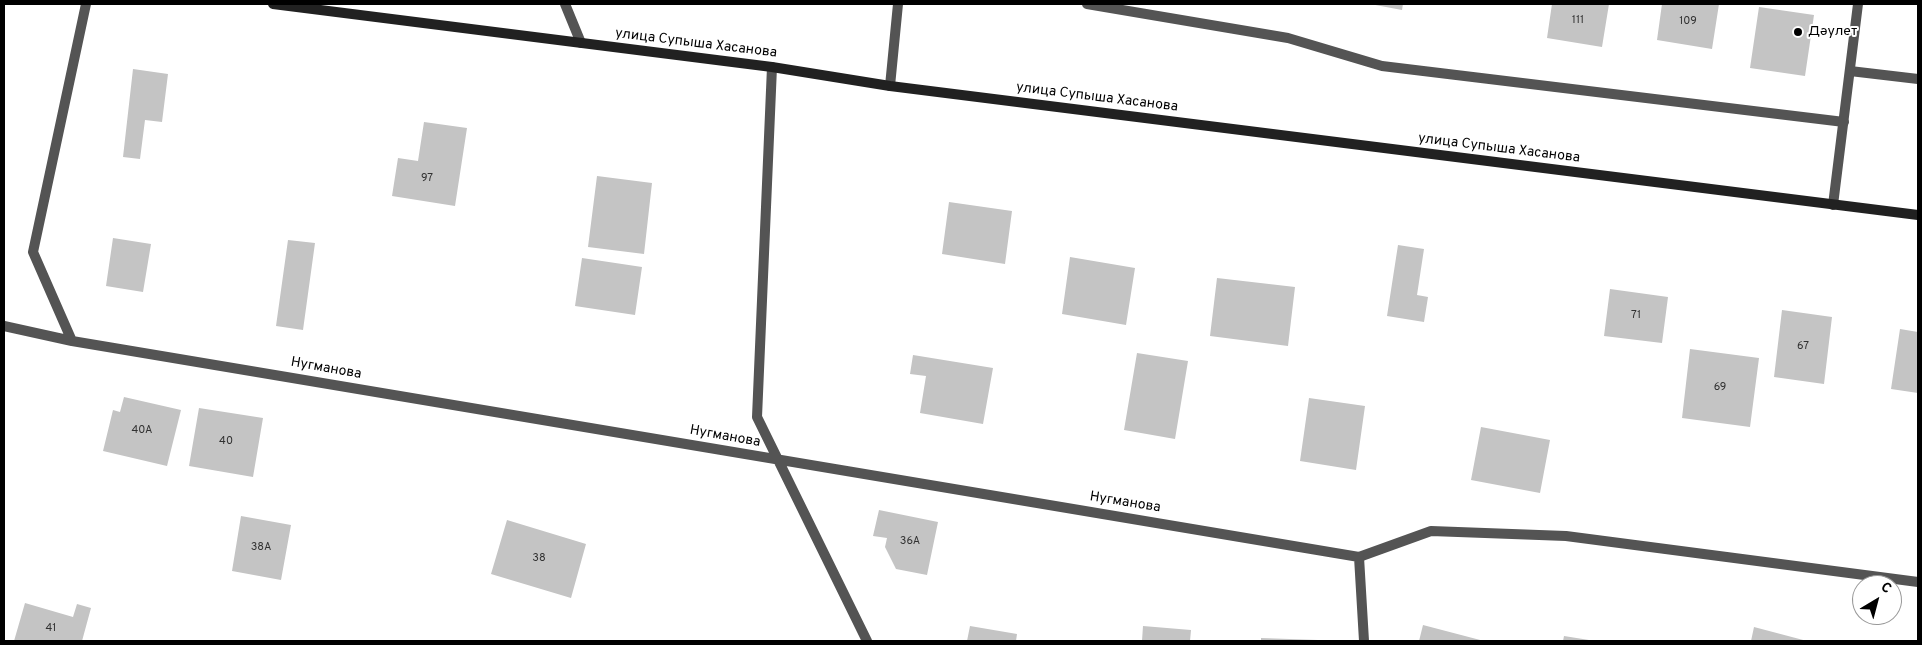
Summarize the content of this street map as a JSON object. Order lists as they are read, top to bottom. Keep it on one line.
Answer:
{"streets":{"street":["улица Супыша Хасанова","Нугманова"]},"places":["Дәулет"],"house_numbers":["111","109","97","71","67","69","40А","40","36А","38А","38","41"],"north":"top right"}
